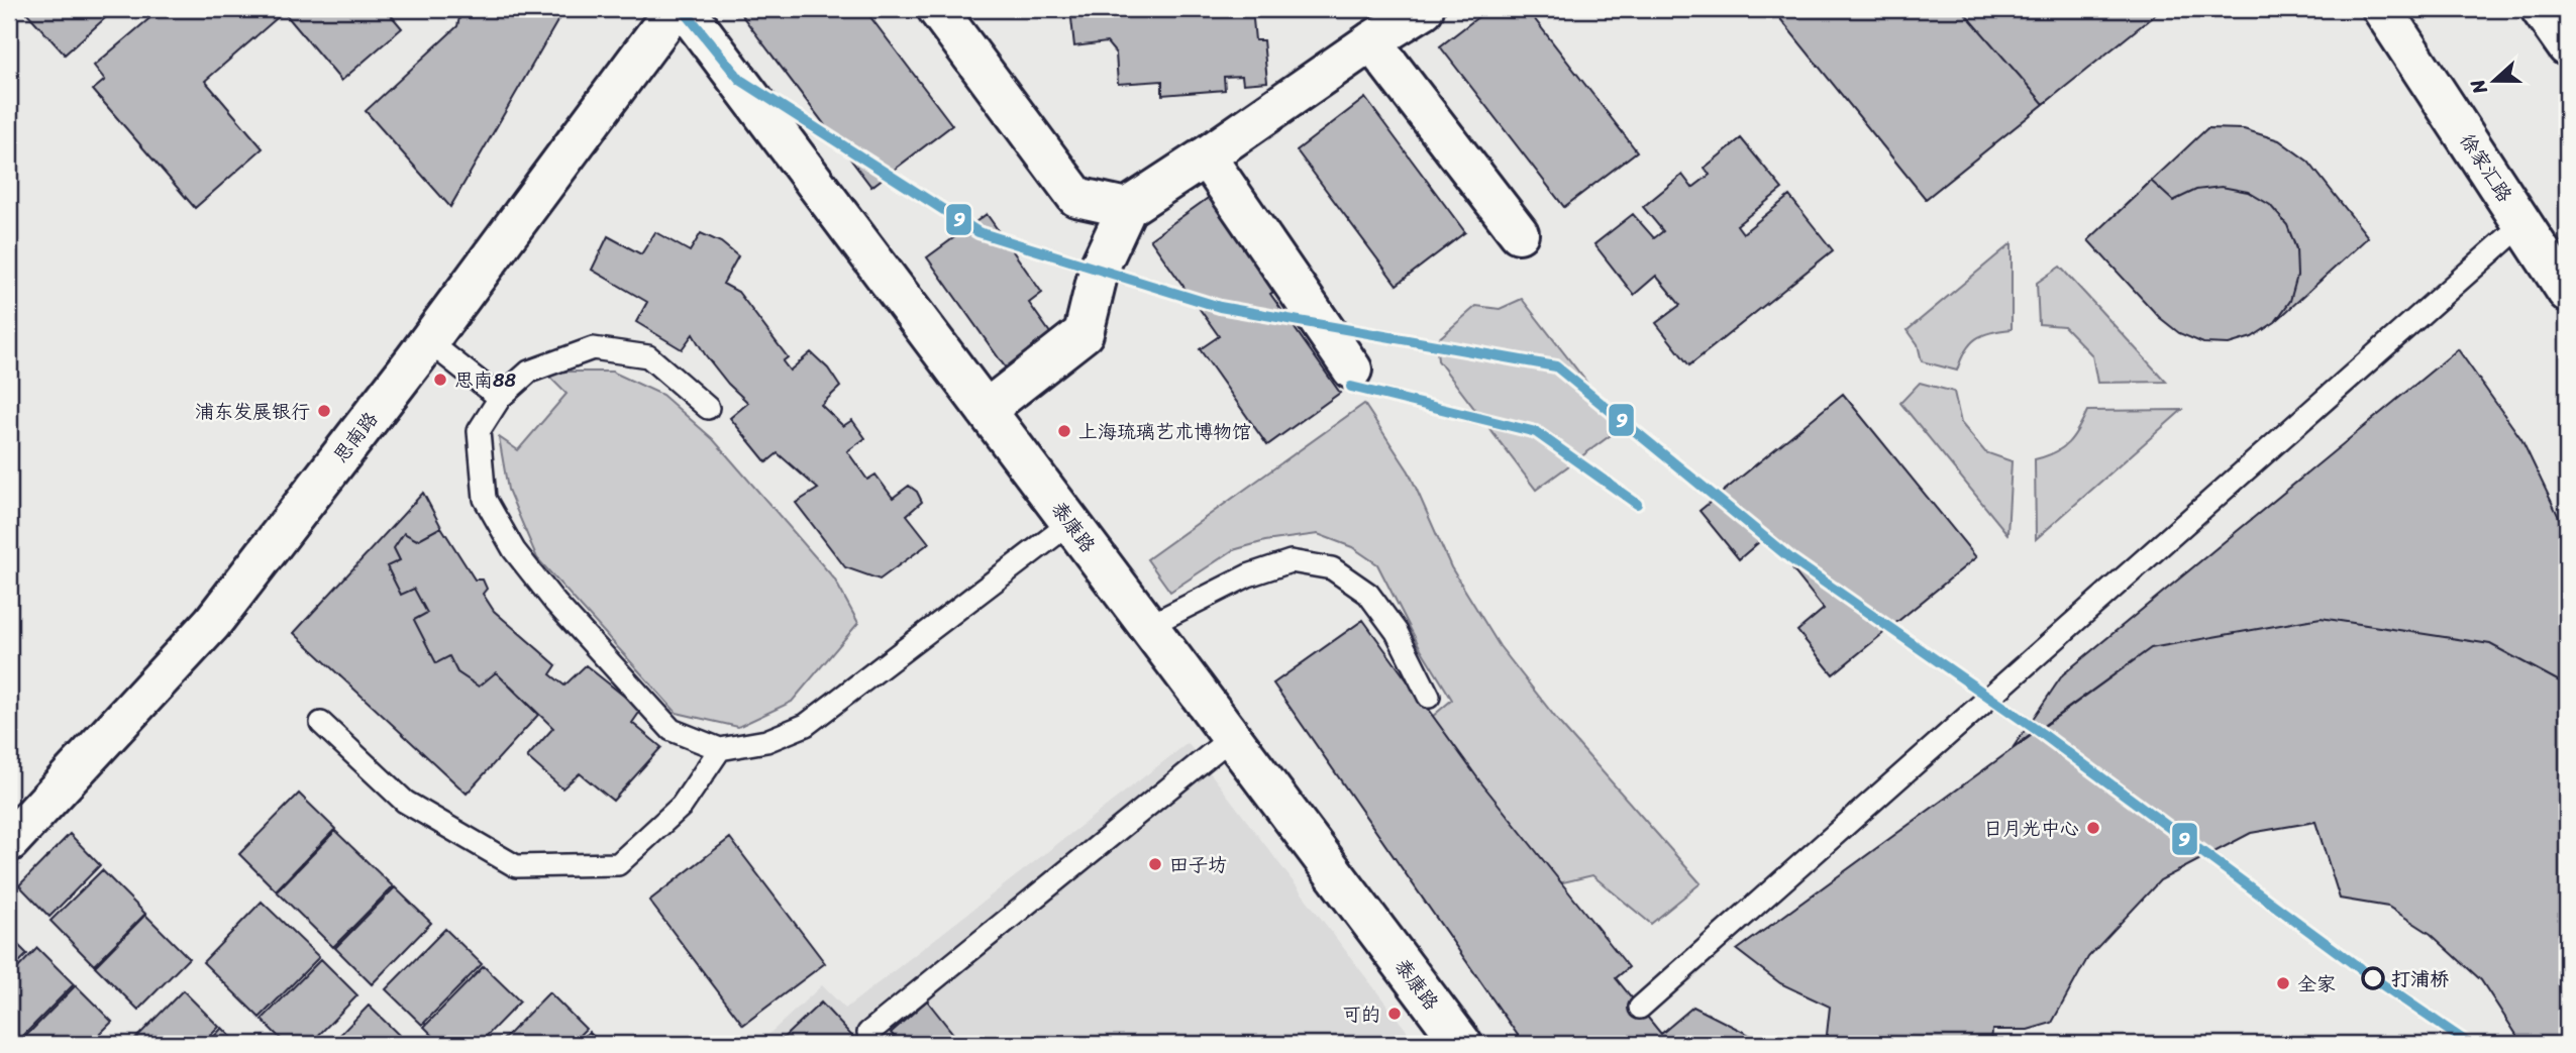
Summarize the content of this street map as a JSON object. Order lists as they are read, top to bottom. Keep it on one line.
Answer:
{"streets":{"street":["徐家汇路","思南路","泰康路"]},"places":["思南88","浦东发展银行","上海琉璃艺术博物馆","日月光中心","田子坊","打浦桥","全家","可的"],"lines":["transit line 9"],"north":"left"}
